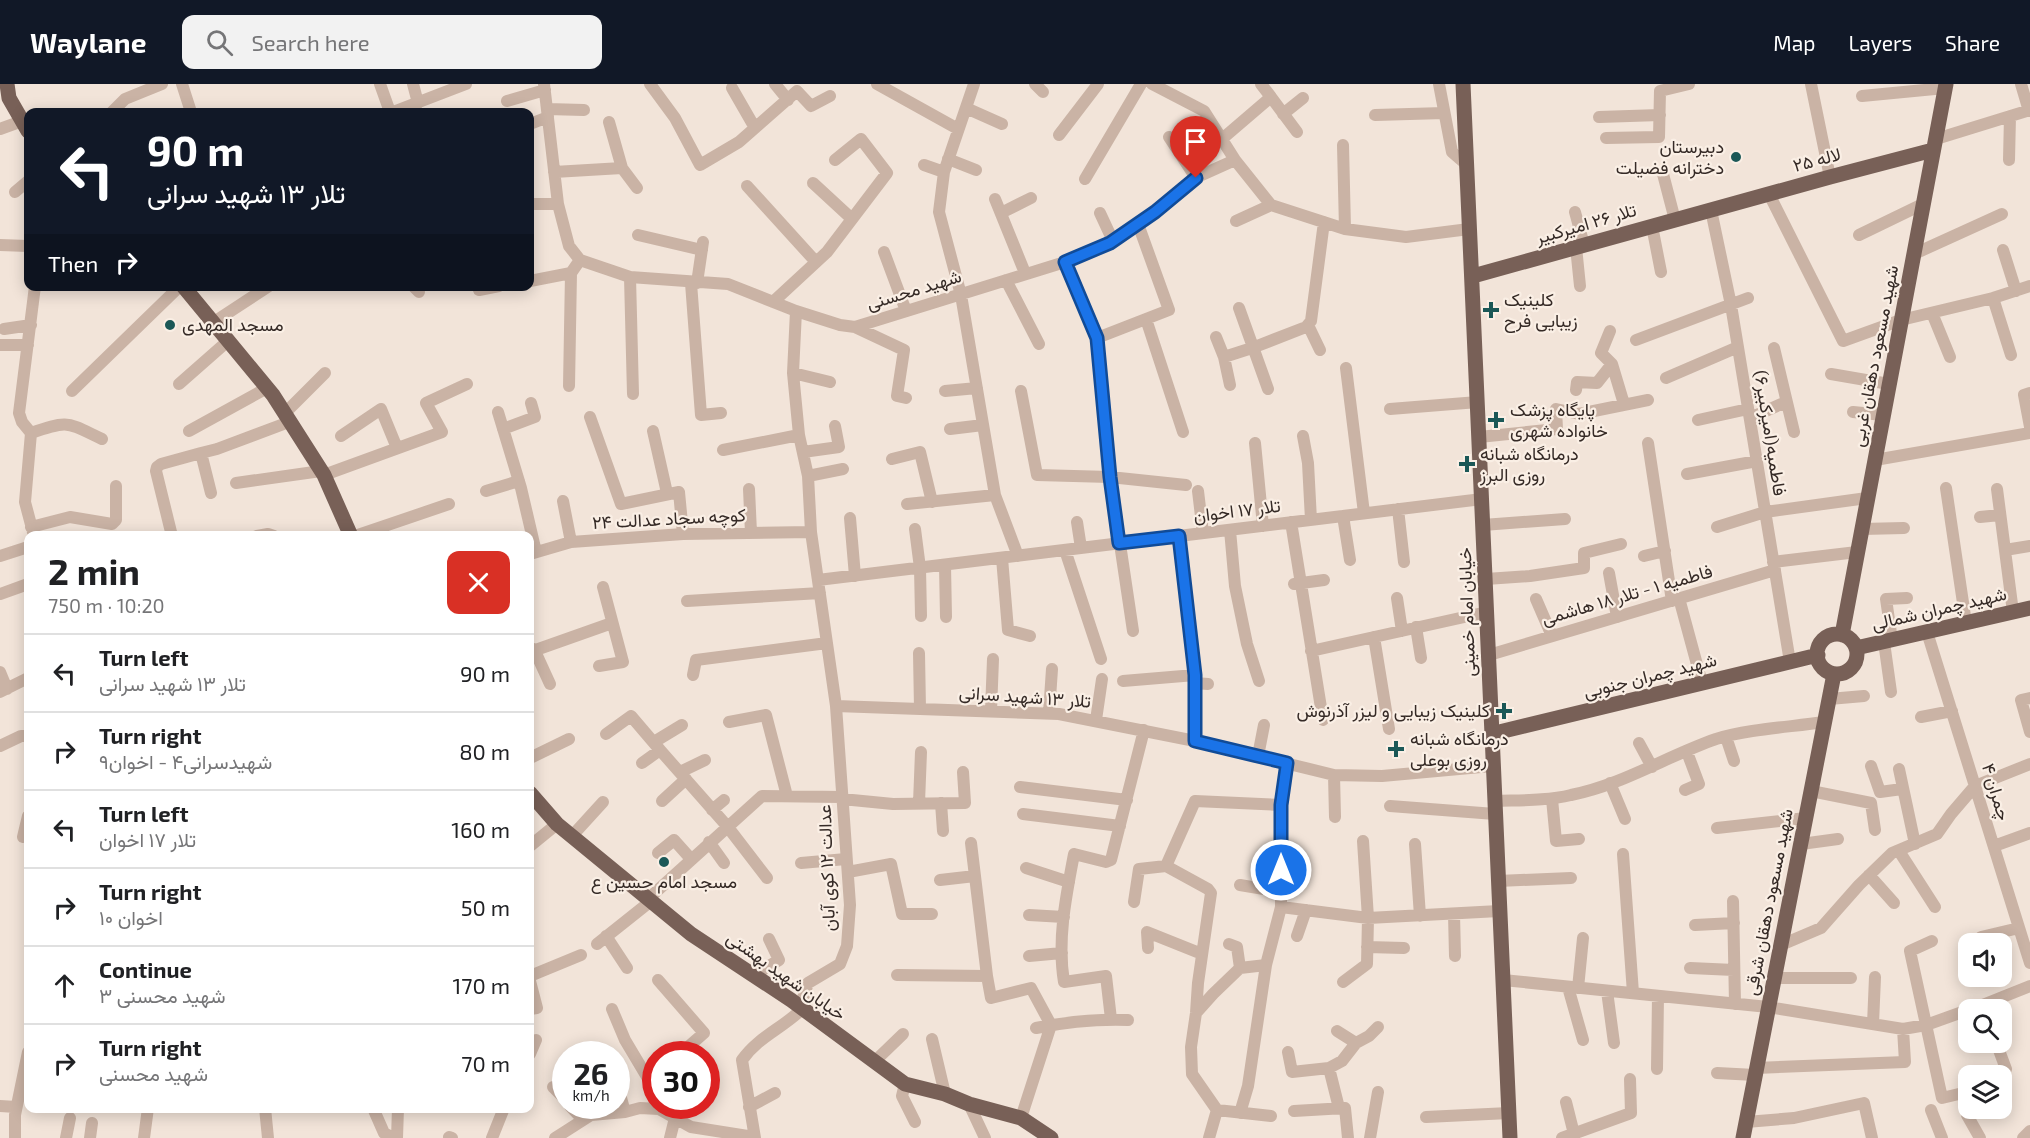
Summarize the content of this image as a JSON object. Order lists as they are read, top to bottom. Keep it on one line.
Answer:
{"streets":{"main road":["لاله ۲۵","تلار ۲۶ امیرکبیر","شهید مسعود دهقان غربی","شهید چمران شمالی","خیابان امام خمینی","شهید چمران جنوبی","شهید مسعود دهقان شرقی","خیابان شهید بهشتی"],"street":["شهید محسنی","فاطمیه(امیرکبیر۶)","تلار ۱۷ اخوان","کوچه سجاد عدالت ۲۴","فاطمیه ۱ - تلار ۱۸ هاشمی","تلار ۱۳ شهید سرانی","چمران ۴","عدالت ۱۲ کوی آبان"]},"crossings":[["لاله ۲۵","تلار ۲۶ امیرکبیر"],["لاله ۲۵","شهید مسعود دهقان غربی"],["لاله ۲۵","فاطمیه(امیرکبیر۶)"],["تلار ۲۶ امیرکبیر","فاطمیه(امیرکبیر۶)"],["تلار ۲۶ امیرکبیر","خیابان امام خمینی"],["شهید محسنی","عدالت ۱۲ کوی آبان"],["شهید مسعود دهقان غربی","فاطمیه ۱ - تلار ۱۸ هاشمی"],["شهید مسعود دهقان غربی","شهید چمران شمالی"],["شهید مسعود دهقان غربی","شهید چمران جنوبی"],["شهید مسعود دهقان غربی","شهید مسعود دهقان شرقی"],["فاطمیه(امیرکبیر۶)","فاطمیه ۱ - تلار ۱۸ هاشمی"],["فاطمیه(امیرکبیر۶)","شهید چمران جنوبی"],["تلار ۱۷ اخوان","خیابان امام خمینی"],["تلار ۱۷ اخوان","عدالت ۱۲ کوی آبان"],["کوچه سجاد عدالت ۲۴","عدالت ۱۲ کوی آبان"],["فاطمیه ۱ - تلار ۱۸ هاشمی","خیابان امام خمینی"],["شهید چمران شمالی","شهید چمران جنوبی"],["شهید چمران شمالی","چمران ۴"],["شهید چمران شمالی","شهید مسعود دهقان شرقی"],["خیابان امام خمینی","شهید چمران جنوبی"],["خیابان امام خمینی","تلار ۱۳ شهید سرانی"],["شهید چمران جنوبی","شهید مسعود دهقان شرقی"],["تلار ۱۳ شهید سرانی","عدالت ۱۲ کوی آبان"],["عدالت ۱۲ کوی آبان","خیابان شهید بهشتی"]],"places":{"other":["دبیرستان دخترانه فضیلت","مسجد المهدی","مسجد امام حسین ع"],"health":["کلینیک زیبایی فرح","پایگاه پزشک خانواده شهری","درمانگاه شبانه روزی البرز","کلینیک زیبایی و لیزر آذرنوش","درمانگاه شبانه روزی بوعلی"]},"page":{"header":"Waylane","search":"Search here","nav":["Map","Layers","Share"],"turn":["90 m","تلار ۱۳ شهید سرانی"],"then":"Then","heading":["2 min","750 m · 10:20"],"list":[{"name":"Turn left","note":"تلار ۱۳ شهید سرانی","value":"90 m"},{"name":"Turn right","note":"شهیدسرانی۴ - اخوان۹","value":"80 m"},{"name":"Turn left","note":"تلار ۱۷ اخوان","value":"160 m"},{"name":"Turn right","note":"اخوان ۱۰","value":"50 m"},{"name":"Continue","note":"شهید محسنی ۳","value":"170 m"},{"name":"Turn right","note":"شهید محسنی","value":"70 m"}],"speed":"26 km/h","limit":"30"}}
